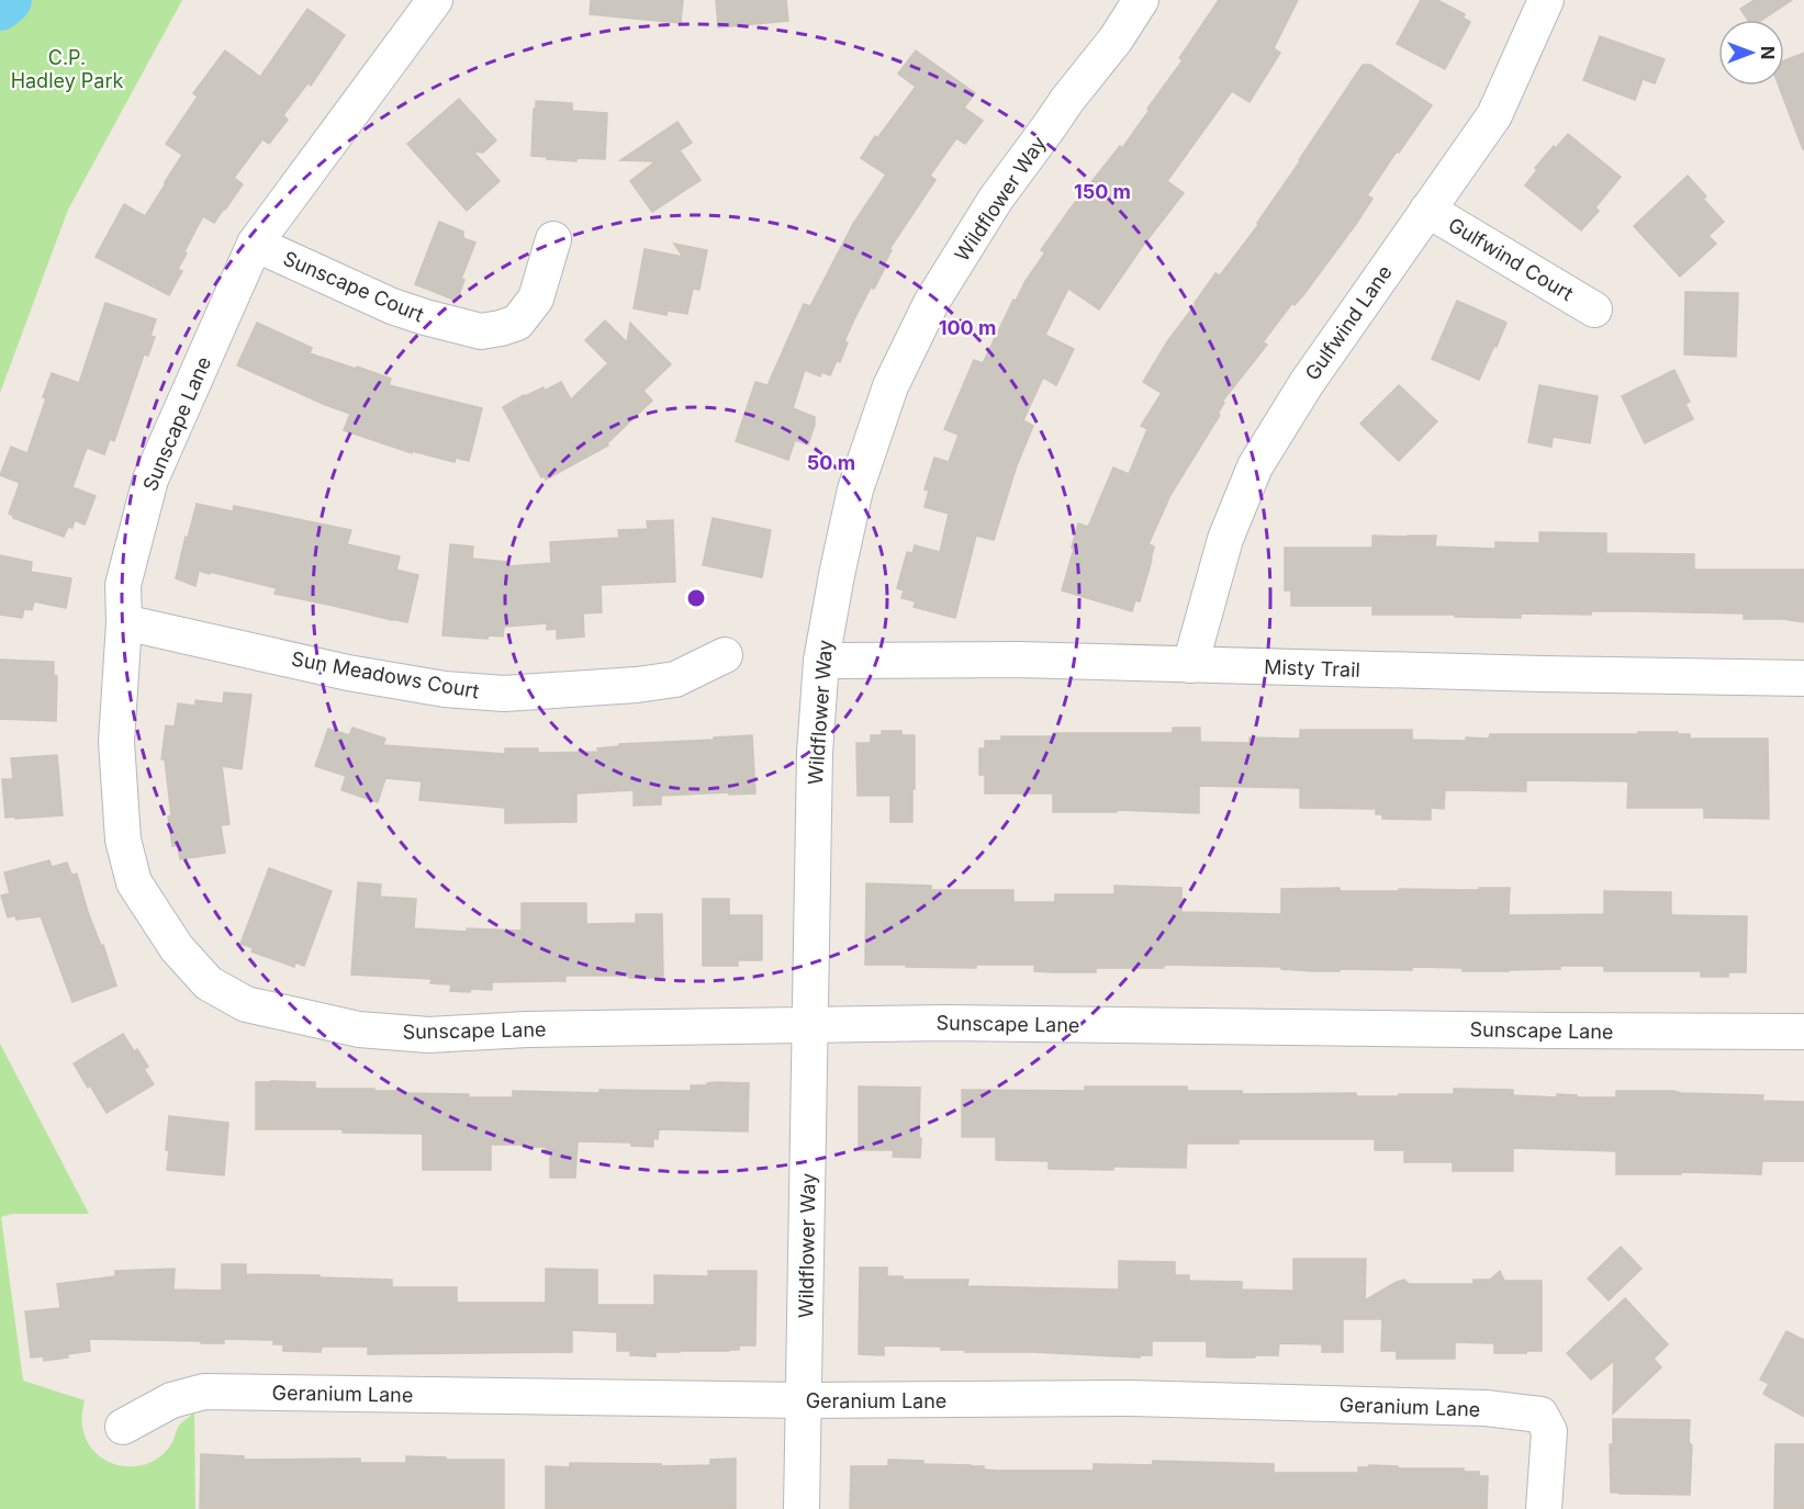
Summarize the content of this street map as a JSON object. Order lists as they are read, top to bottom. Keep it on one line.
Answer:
{"streets":{"street":["Wildflower Way","Gulfwind Court","Sunscape Court","Gulfwind Lane","Sunscape Lane","Misty Trail","Sun Meadows Court","Geranium Lane"]},"crossings":[["Wildflower Way","Sunscape Lane"],["Wildflower Way","Misty Trail"],["Wildflower Way","Geranium Lane"],["Gulfwind Court","Gulfwind Lane"],["Sunscape Court","Sunscape Lane"],["Gulfwind Lane","Misty Trail"],["Sunscape Lane","Sun Meadows Court"]],"parks":["C.P. Hadley Park"],"north":"right","rings":["150 m","100 m","50 m"]}
